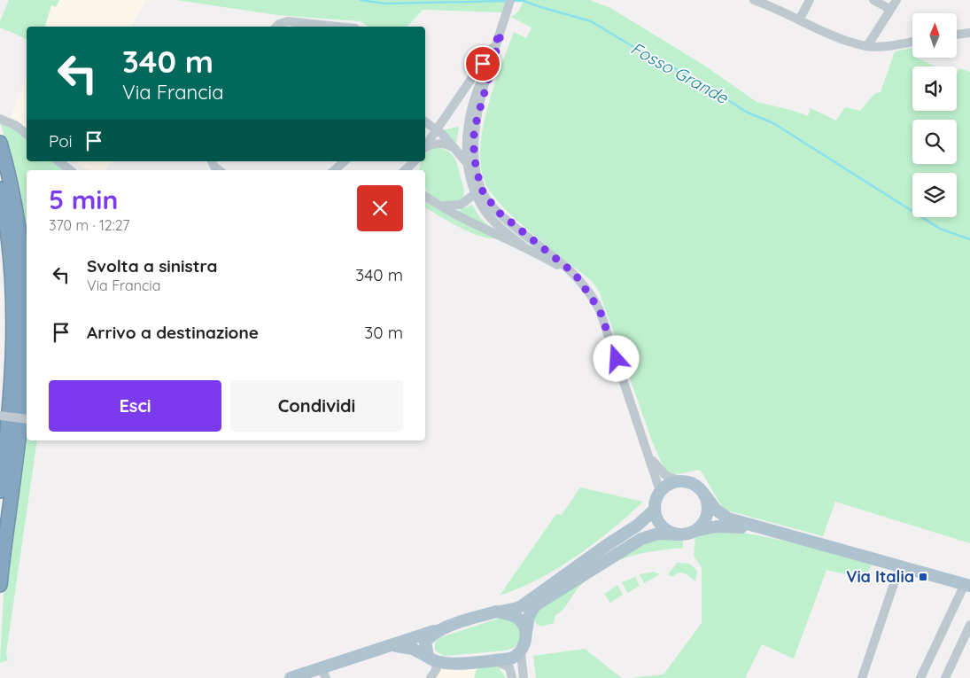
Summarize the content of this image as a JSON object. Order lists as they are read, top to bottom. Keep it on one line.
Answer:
{"water":["Fosso Grande"],"places":{"transit":["Via Italia"]},"north":"top","page":{"turn":["340 m","Via Francia"],"then":"Poi","heading":["5 min","370 m · 12:27"],"list":[{"name":"Svolta a sinistra","note":"Via Francia","value":"340 m"},{"name":"Arrivo a destinazione","value":"30 m"}],"buttons":["Esci","Condividi"]}}
